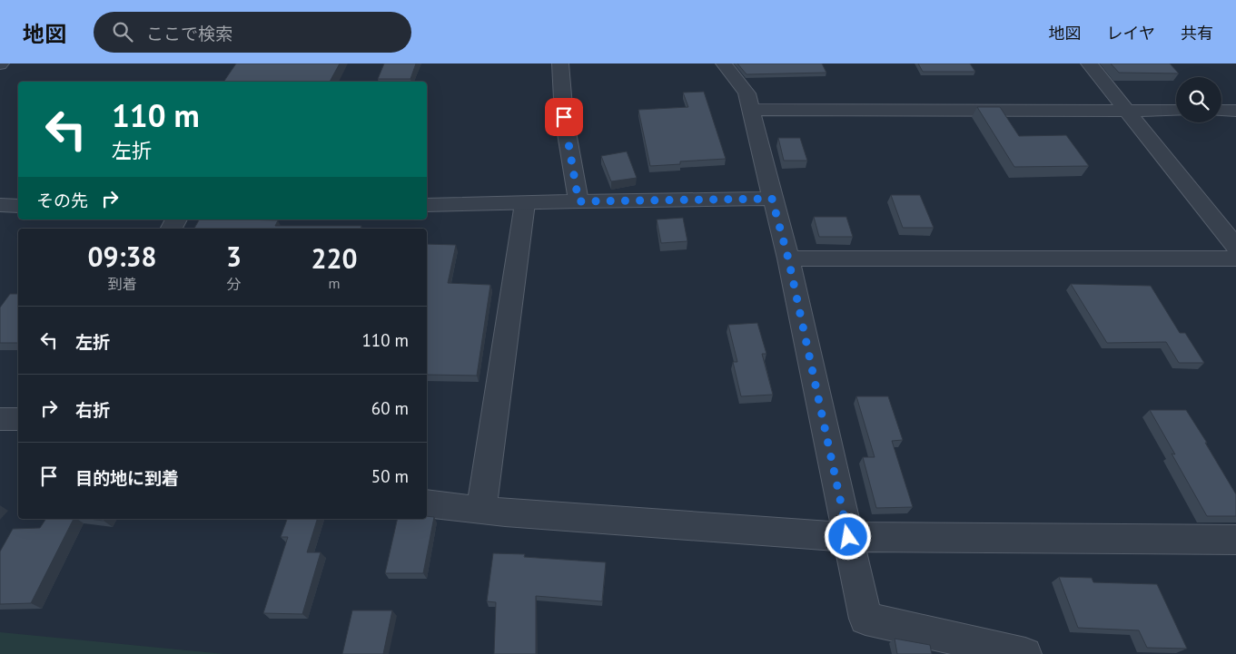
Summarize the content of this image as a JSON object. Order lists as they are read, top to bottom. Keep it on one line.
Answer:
{"page":{"header":"地図","search":"ここで検索","nav":["地図","レイヤ","共有"],"turn":["110 m","左折"],"then":"その先","eta":["09:38","到着","3","分","220","m"],"list":[{"name":"左折","value":"110 m"},{"name":"右折","value":"60 m"},{"name":"目的地に到着","value":"50 m"}]}}
